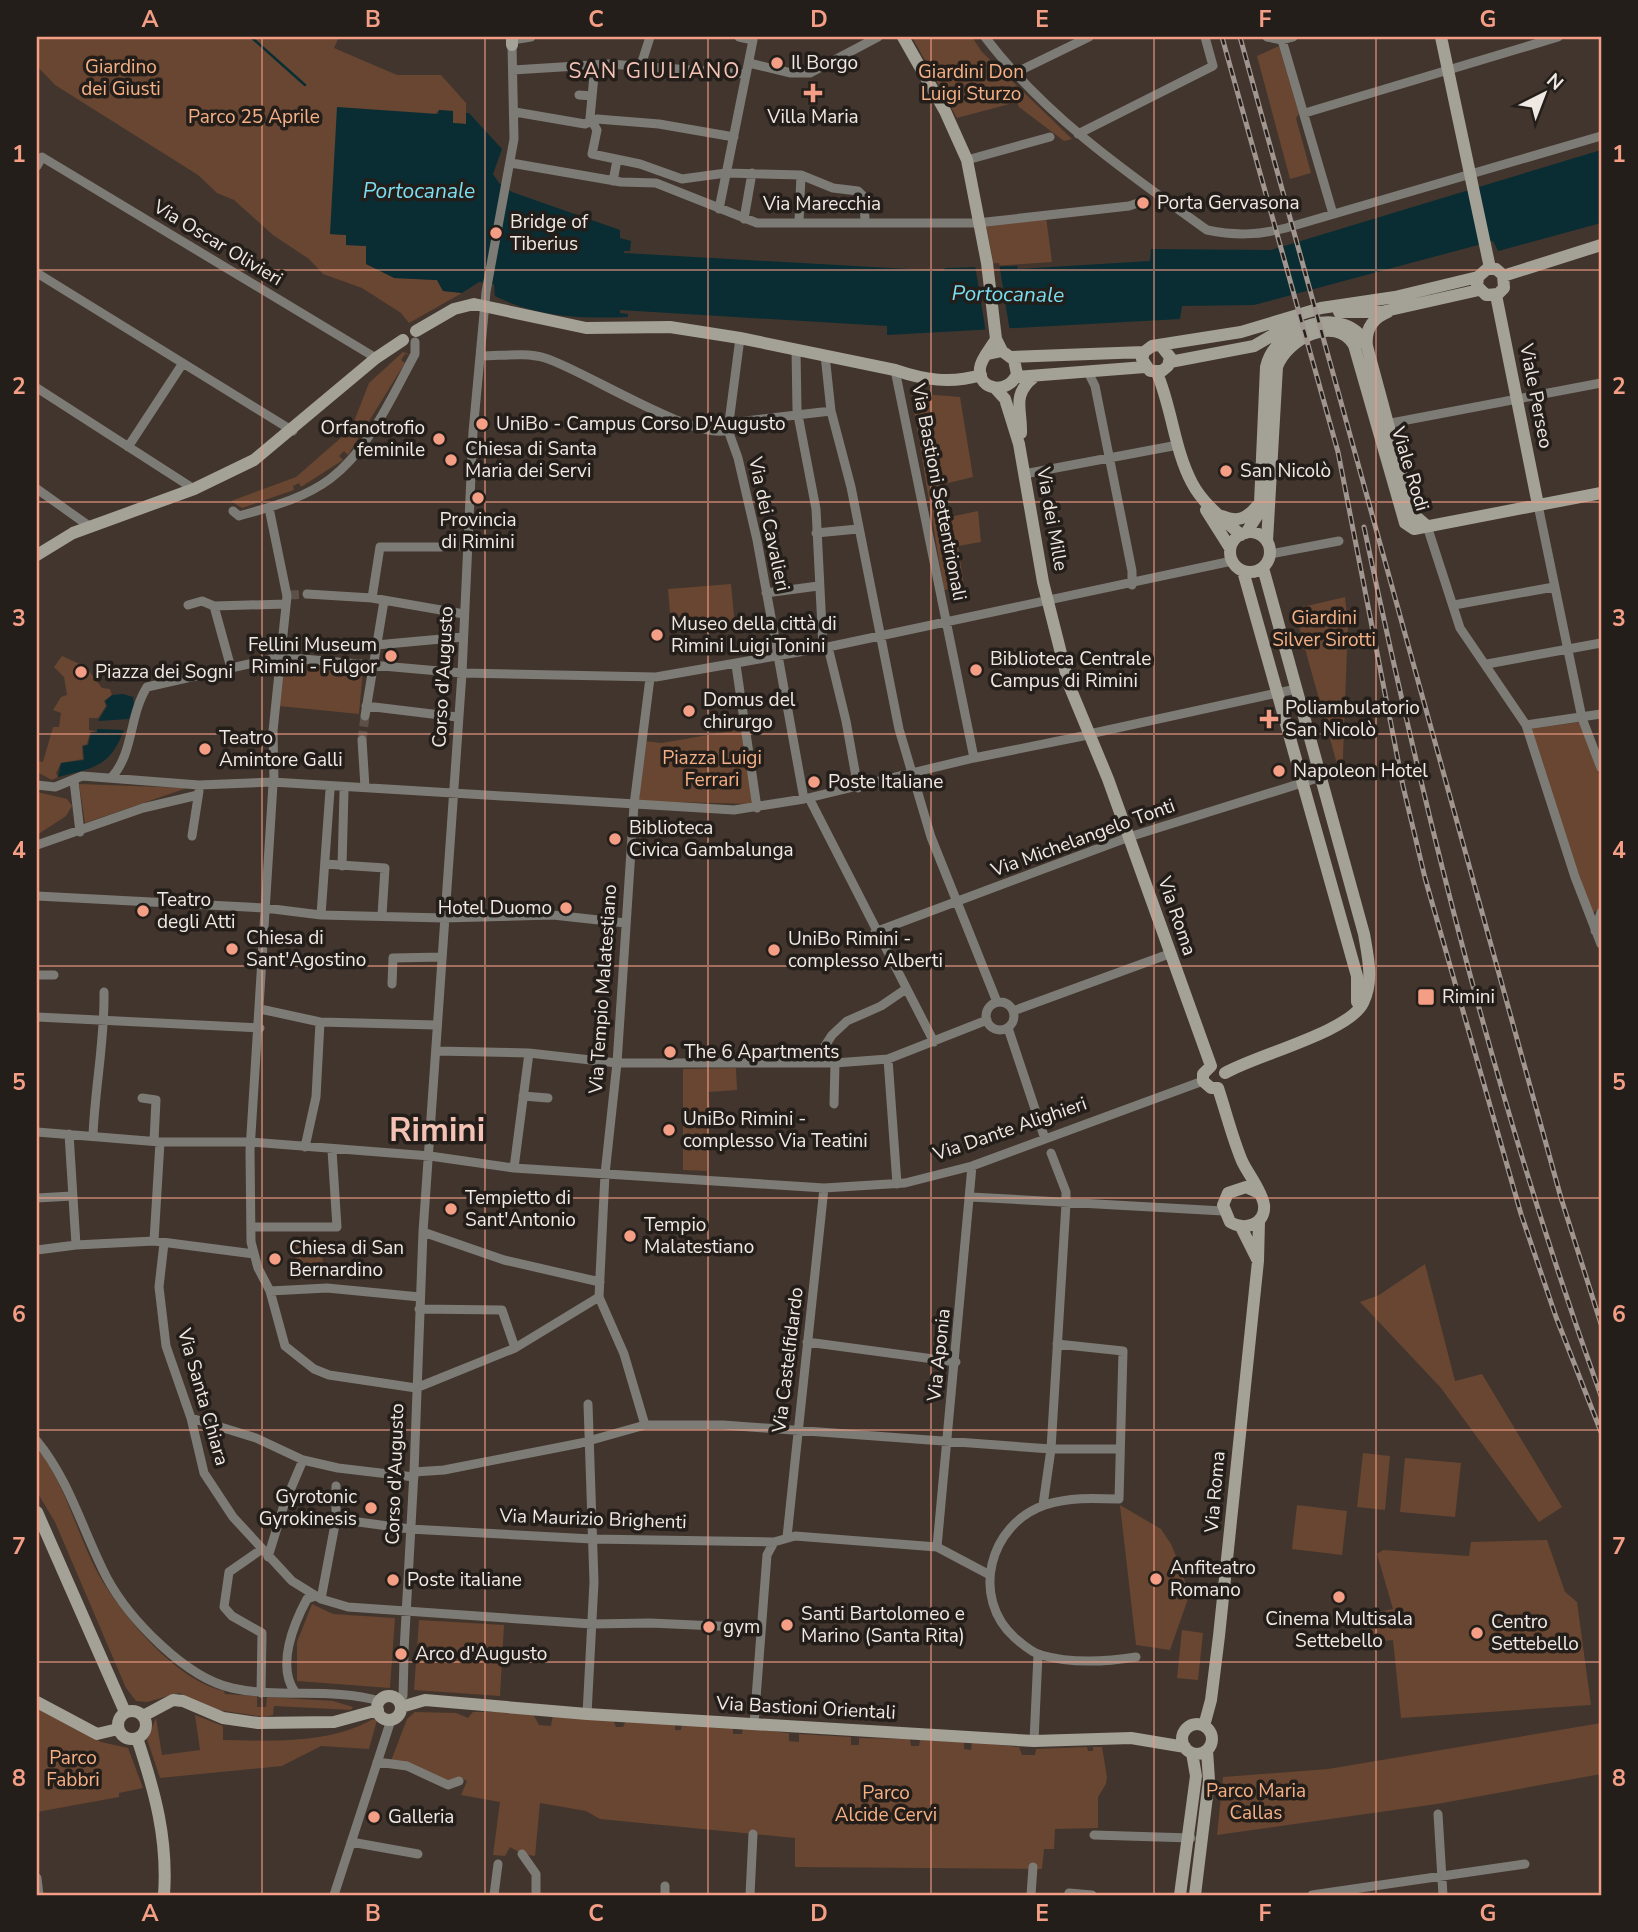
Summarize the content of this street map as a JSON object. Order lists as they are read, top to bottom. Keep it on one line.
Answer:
{"streets":{"street":["Via Marecchia","Via Oscar Olivieri","Viale Perseo","Viale Rodi","Via Bastioni Settentrionali","Via dei Mille","Via dei Cavalieri","Corso d'Augusto","Via Michelangelo Tonti","Via Roma","Via Tempio Malatestiano","Via Dante Alighieri","Via Aponia","Via Castelfidardo","Via Santa Chiara","Via Maurizio Brighenti","Via Bastioni Orientali"]},"crossings":[["Via Marecchia","Corso d'Augusto"],["Via Bastioni Settentrionali","Via dei Mille"],["Via Bastioni Settentrionali","Via dei Cavalieri"],["Via Bastioni Settentrionali","Corso d'Augusto"],["Via dei Mille","Via Roma"],["Via dei Cavalieri","Via Michelangelo Tonti"],["Corso d'Augusto","Via Dante Alighieri"],["Corso d'Augusto","Via Maurizio Brighenti"],["Corso d'Augusto","Via Bastioni Orientali"],["Via Michelangelo Tonti","Via Roma"],["Via Roma","Via Dante Alighieri"],["Via Roma","Via Bastioni Orientali"],["Via Tempio Malatestiano","Via Dante Alighieri"],["Via Dante Alighieri","Via Aponia"],["Via Dante Alighieri","Via Castelfidardo"],["Via Dante Alighieri","Via Santa Chiara"],["Via Aponia","Via Maurizio Brighenti"],["Via Castelfidardo","Via Maurizio Brighenti"],["Via Castelfidardo","Via Bastioni Orientali"]],"districts":["SAN GIULIANO","Rimini"],"water":["Portocanale"],"parks":["Giardino dei Giusti","Giardini Don Luigi Sturzo","Parco 25 Aprile","Giardini Silver Sirotti","Piazza Luigi Ferrari","Parco Fabbri","Parco Maria Callas","Parco Alcide Cervi"],"places":{"other":["Il Borgo","Porta Gervasona","Bridge of Tiberius","UniBo - Campus Corso D'Augusto","Orfanotrofio feminile","Chiesa di Santa Maria dei Servi","San Nicolò","Provincia di Rimini","Museo della città di Rimini Luigi Tonini","Fellini Museum Rimini - Fulgor","Biblioteca Centrale Campus di Rimini","Piazza dei Sogni","Domus del chirurgo","Teatro Amintore Galli","Napoleon Hotel","Poste Italiane","Biblioteca Civica Gambalunga","Hotel Duomo","Teatro degli Atti","Chiesa di Sant'Agostino","UniBo Rimini - complesso Alberti","The 6 Apartments","UniBo Rimini - complesso Via Teatini","Tempietto di Sant'Antonio","Tempio Malatestiano","Chiesa di San Bernardino","Gyrotonic Gyrokinesis","Anfiteatro Romano","Poste italiane","Cinema Multisala Settebello","Santi Bartolomeo e Marino (Santa Rita)","gym","Centro Settebello","Arco d'Augusto","Galleria"],"health":["Villa Maria","Poliambulatorio San Nicolò"],"transit":["Rimini"]},"north":"top right","grid":{"columns":["A","B","C","D","E","F","G"],"rows":["1","2","3","4","5","6","7","8"]}}
